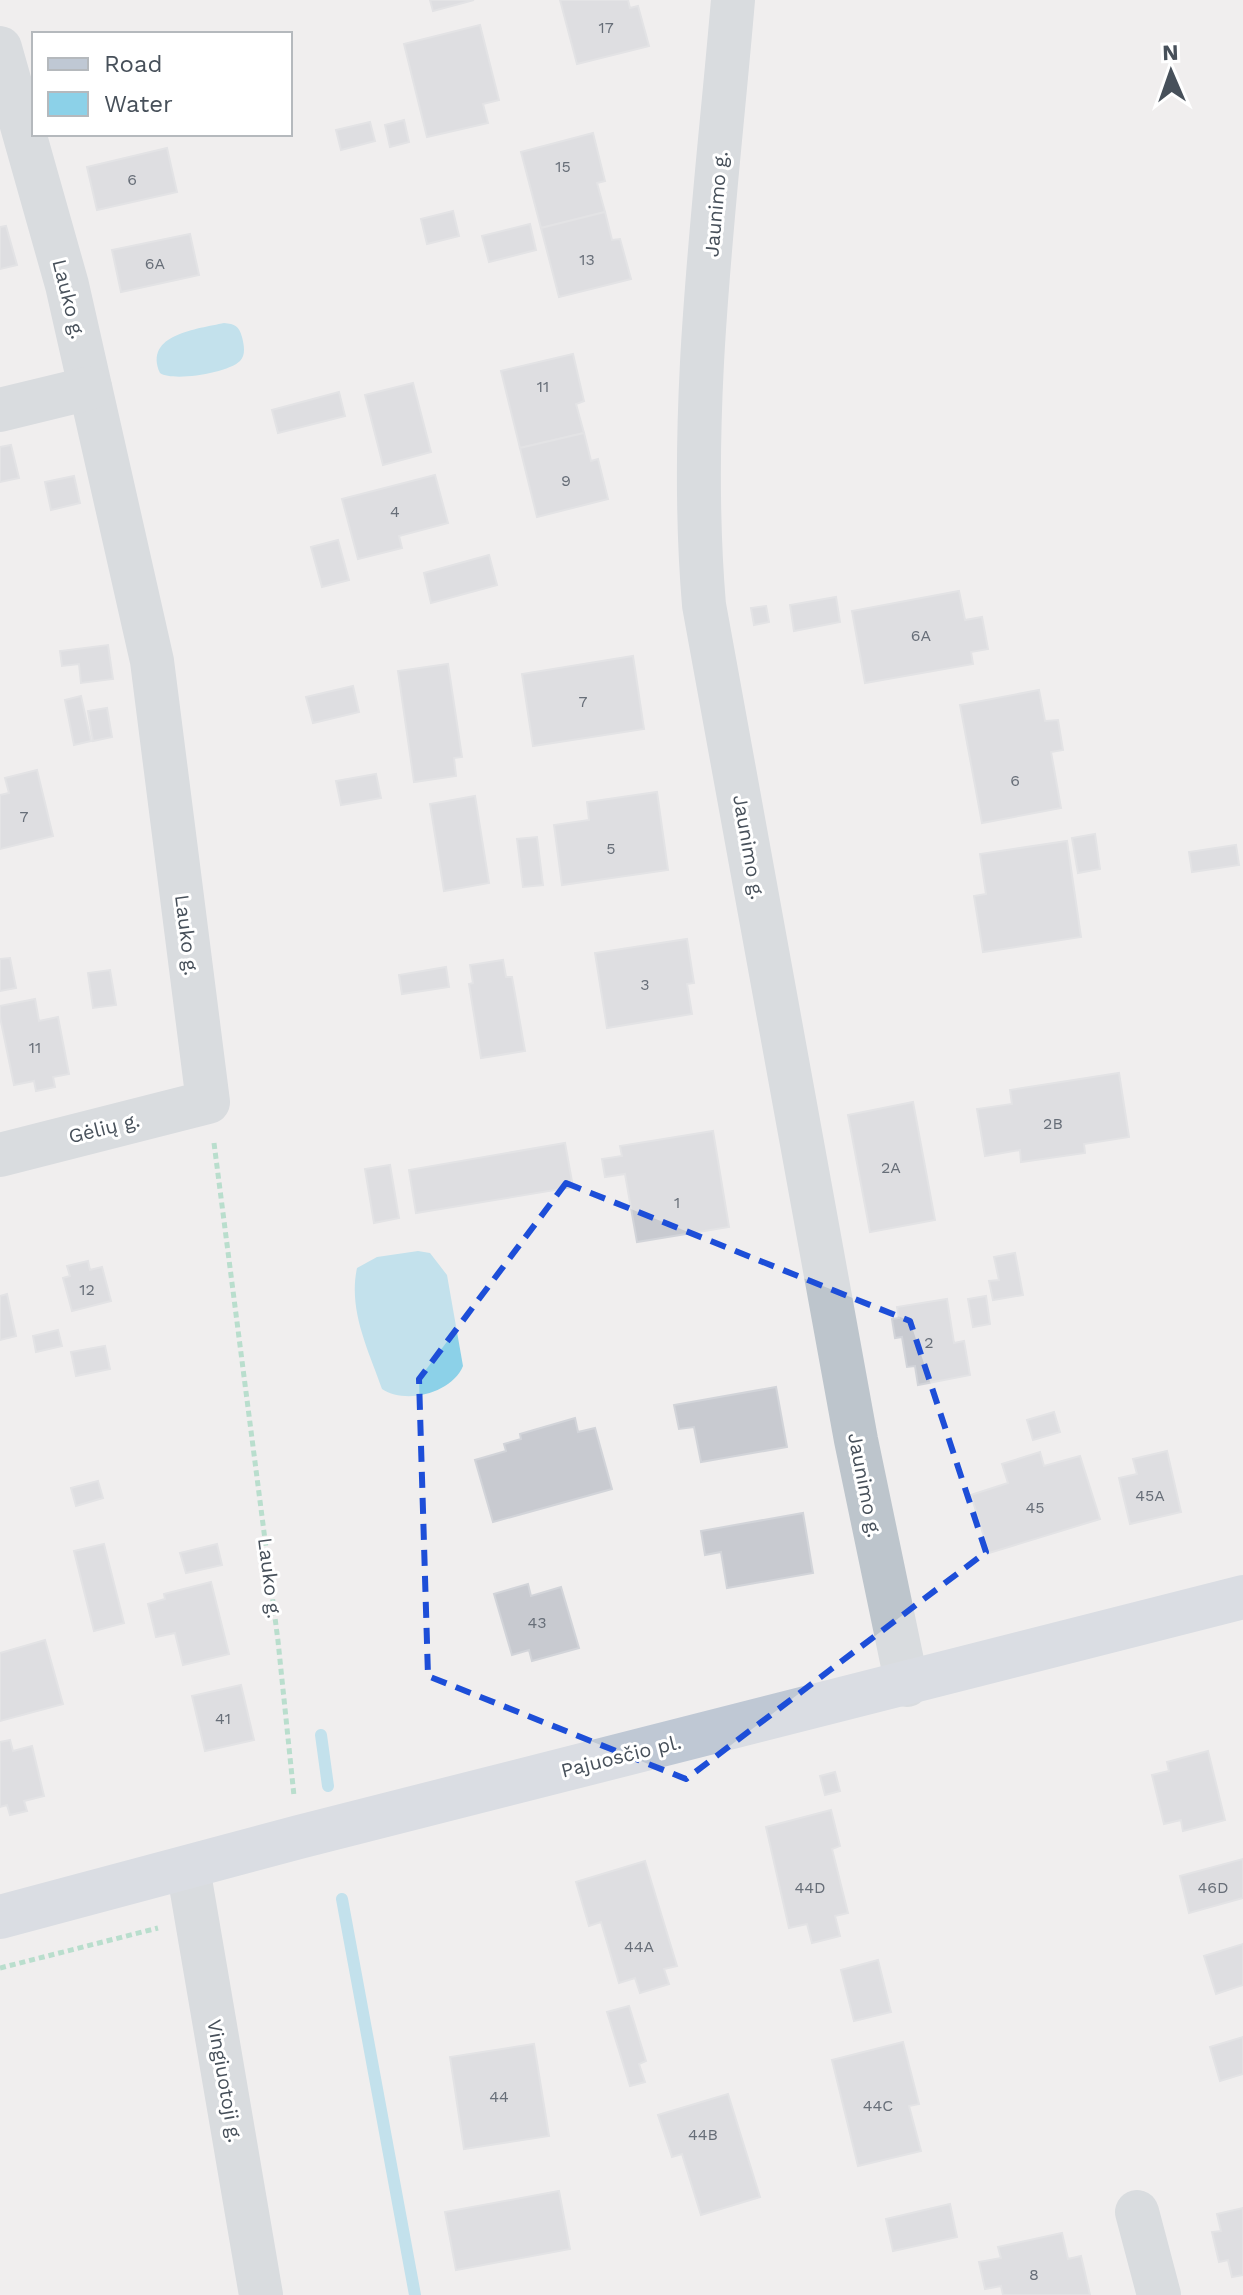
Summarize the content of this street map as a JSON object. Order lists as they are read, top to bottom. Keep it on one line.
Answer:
{"streets":{"main road":["Pajuosčio pl."],"street":["Jaunimo g.","Lauko g.","Gėlių g.","Vingiuotoji g."]},"crossings":[["Jaunimo g.","Pajuosčio pl."],["Lauko g.","Gėlių g."],["Lauko g.","Pajuosčio pl."],["Pajuosčio pl.","Vingiuotoji g."]],"house_numbers":["17","15","6","13","6A","11","9","4","6A","7","6","7","5","3","11","2B","2A","1","12","2","45A","45","43","41","44D","46D","44A","44","44C","44B","8"],"legend":["Road","Water"],"north":"top"}
